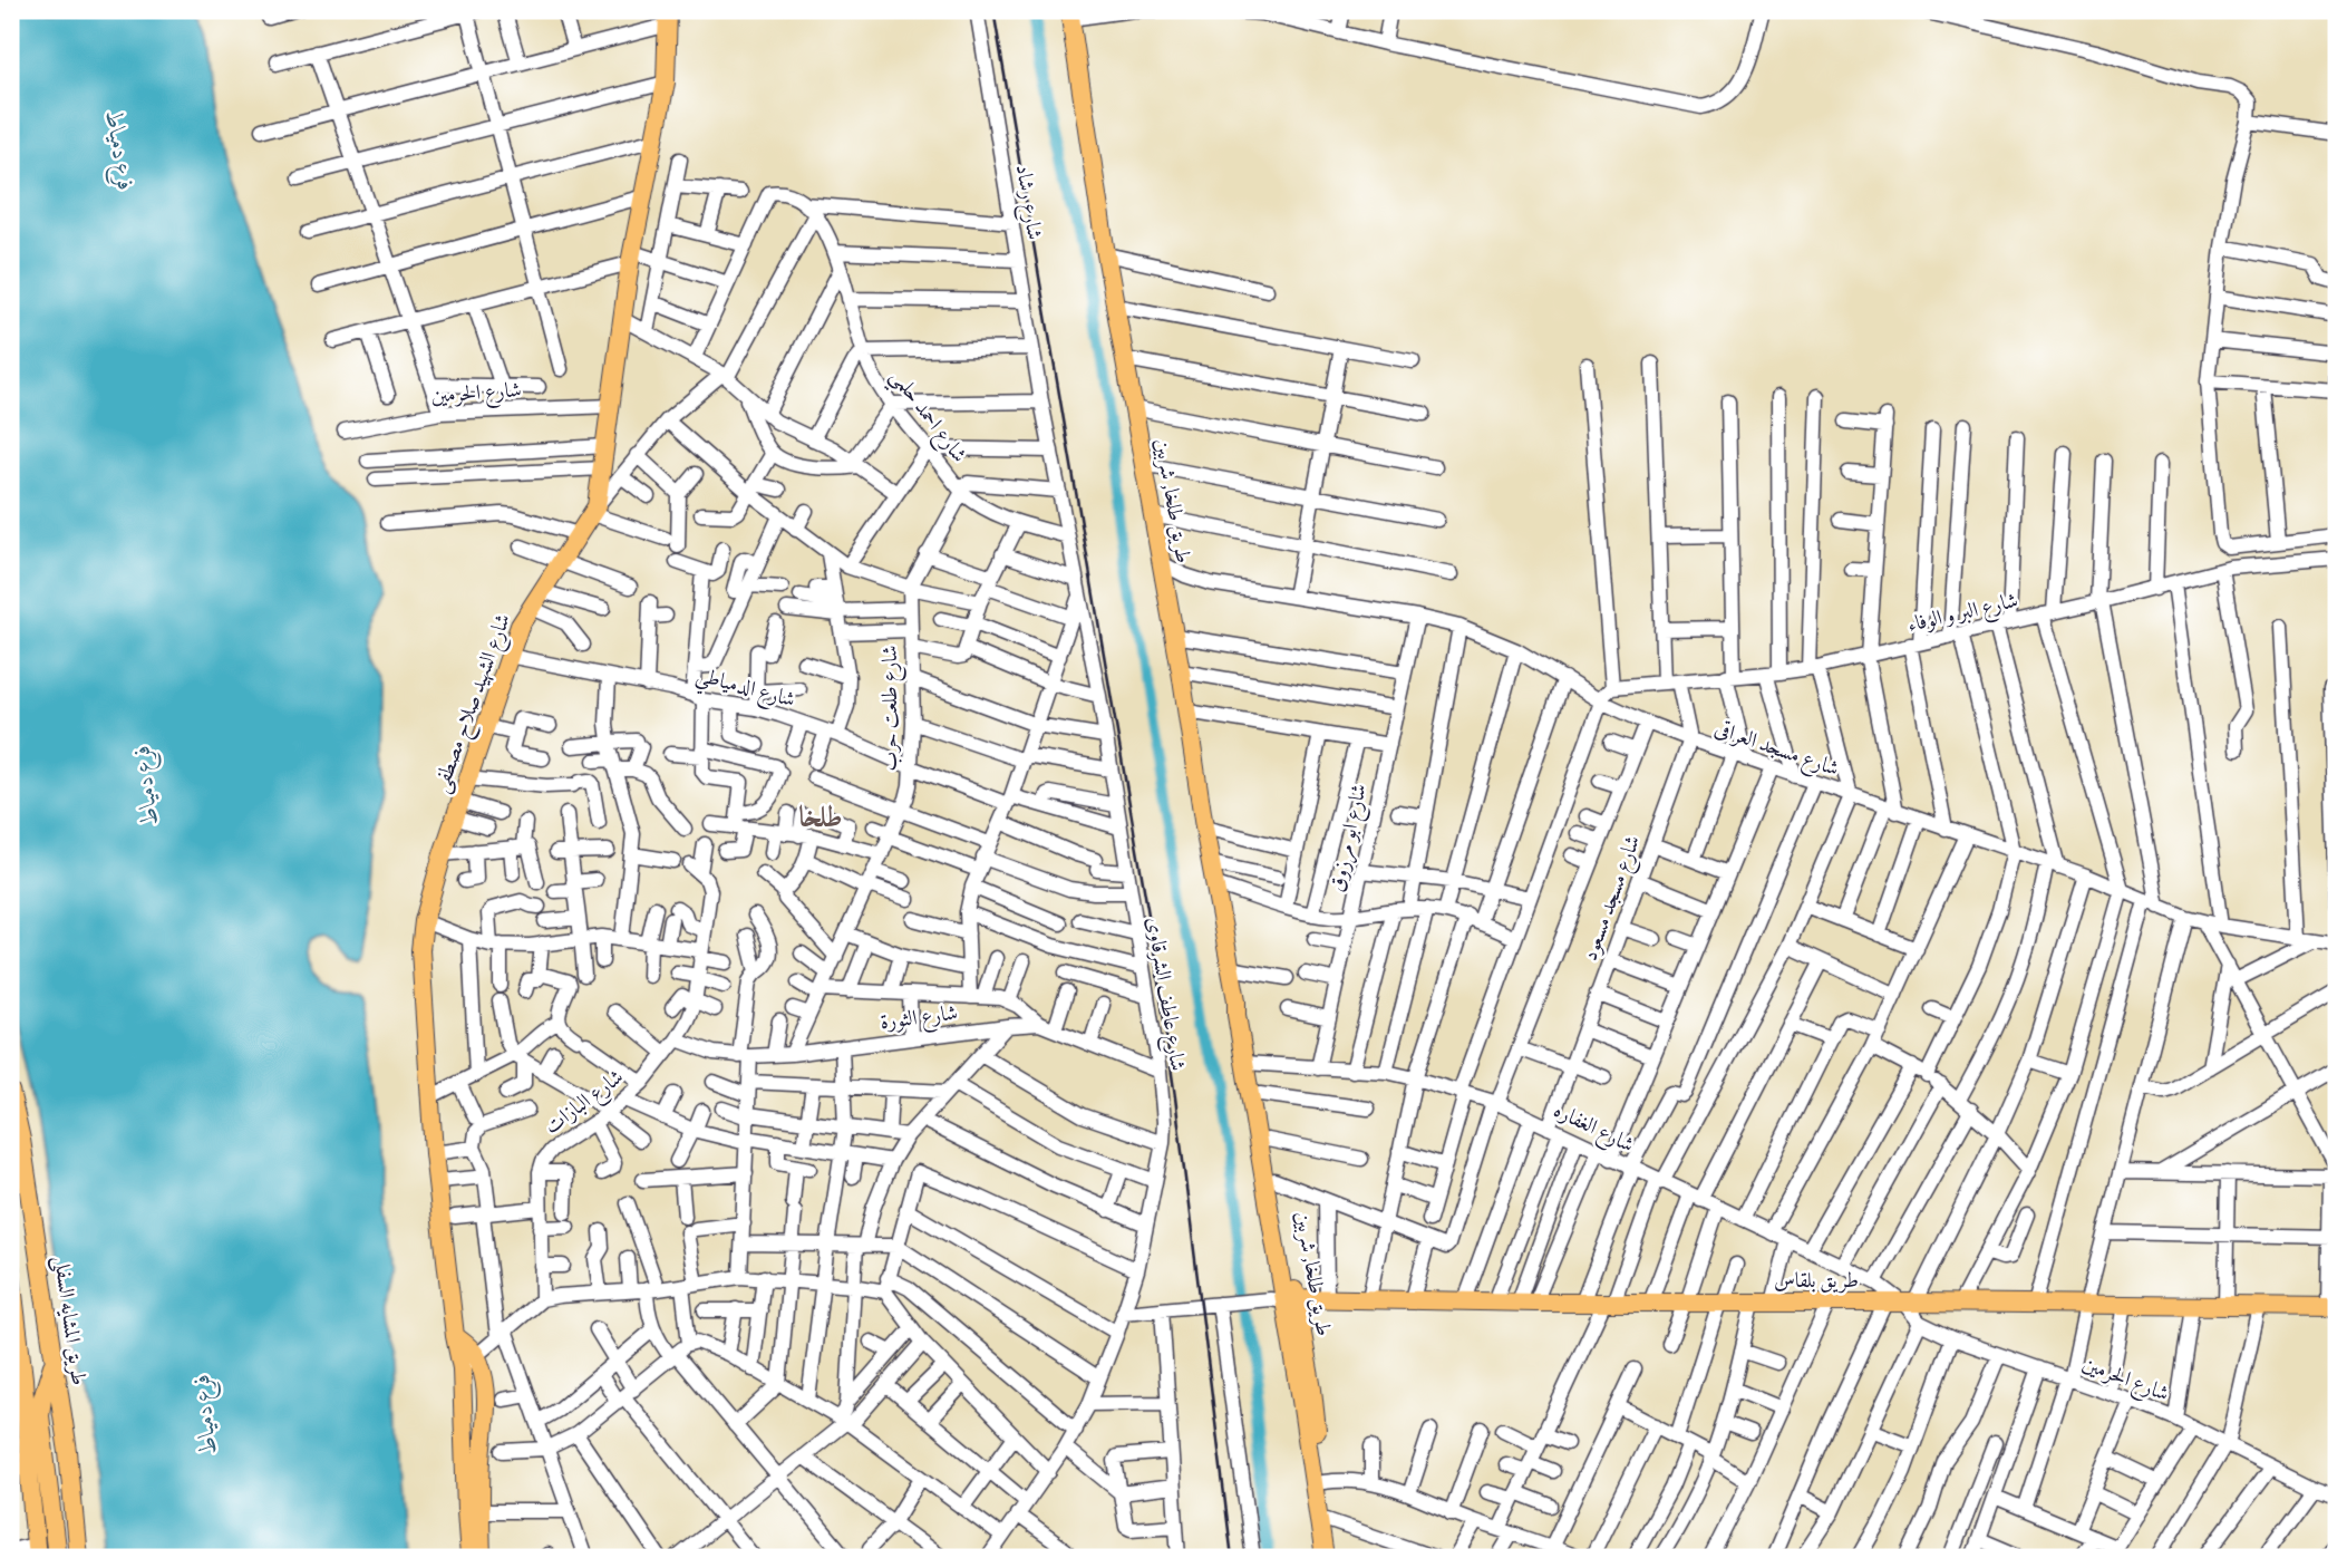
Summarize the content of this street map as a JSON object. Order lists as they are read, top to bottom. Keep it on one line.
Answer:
{"streets":{"main road":["طريق طلخا, شربين","شارع الشهيد صلاح مصطفى","طريق بلقاس","طريق المشايه السفلى"],"street":["شارع رشاد","شارع الحرمين","شارع احمد حلمي","شارع البر و الوفاء","شارع الدمياطي","شارع طلعت حرب","شارع مسجد العراقى","شارع ابو مرزوق","شارع مسجد مسعود","شارع عاطف الشرقاوى","شارع الثورة","شارع البازات","شارع الغفاره"]},"crossings":[["شارع رشاد","شارع عاطف الشرقاوى"],["شارع الحرمين","شارع الشهيد صلاح مصطفى"],["شارع الحرمين","شارع الغفاره"],["شارع الحرمين","طريق بلقاس"],["شارع احمد حلمي","شارع طلعت حرب"],["شارع احمد حلمي","شارع عاطف الشرقاوى"],["طريق طلخا, شربين","شارع مسجد العراقى"],["طريق طلخا, شربين","شارع الغفاره"],["طريق طلخا, شربين","طريق بلقاس"],["شارع الدمياطي","شارع الشهيد صلاح مصطفى"],["شارع الدمياطي","شارع طلعت حرب"],["شارع الدمياطي","شارع عاطف الشرقاوى"],["شارع طلعت حرب","شارع الثورة"],["شارع مسجد العراقى","شارع ابو مرزوق"],["شارع مسجد العراقى","شارع مسجد مسعود"],["شارع ابو مرزوق","شارع الغفاره"],["شارع مسجد مسعود","شارع الغفاره"],["شارع مسجد مسعود","طريق بلقاس"],["شارع عاطف الشرقاوى","شارع الثورة"],["شارع الثورة","شارع البازات"],["شارع الغفاره","طريق بلقاس"]],"districts":["طلخا"],"water":["فرع دمياط"]}
